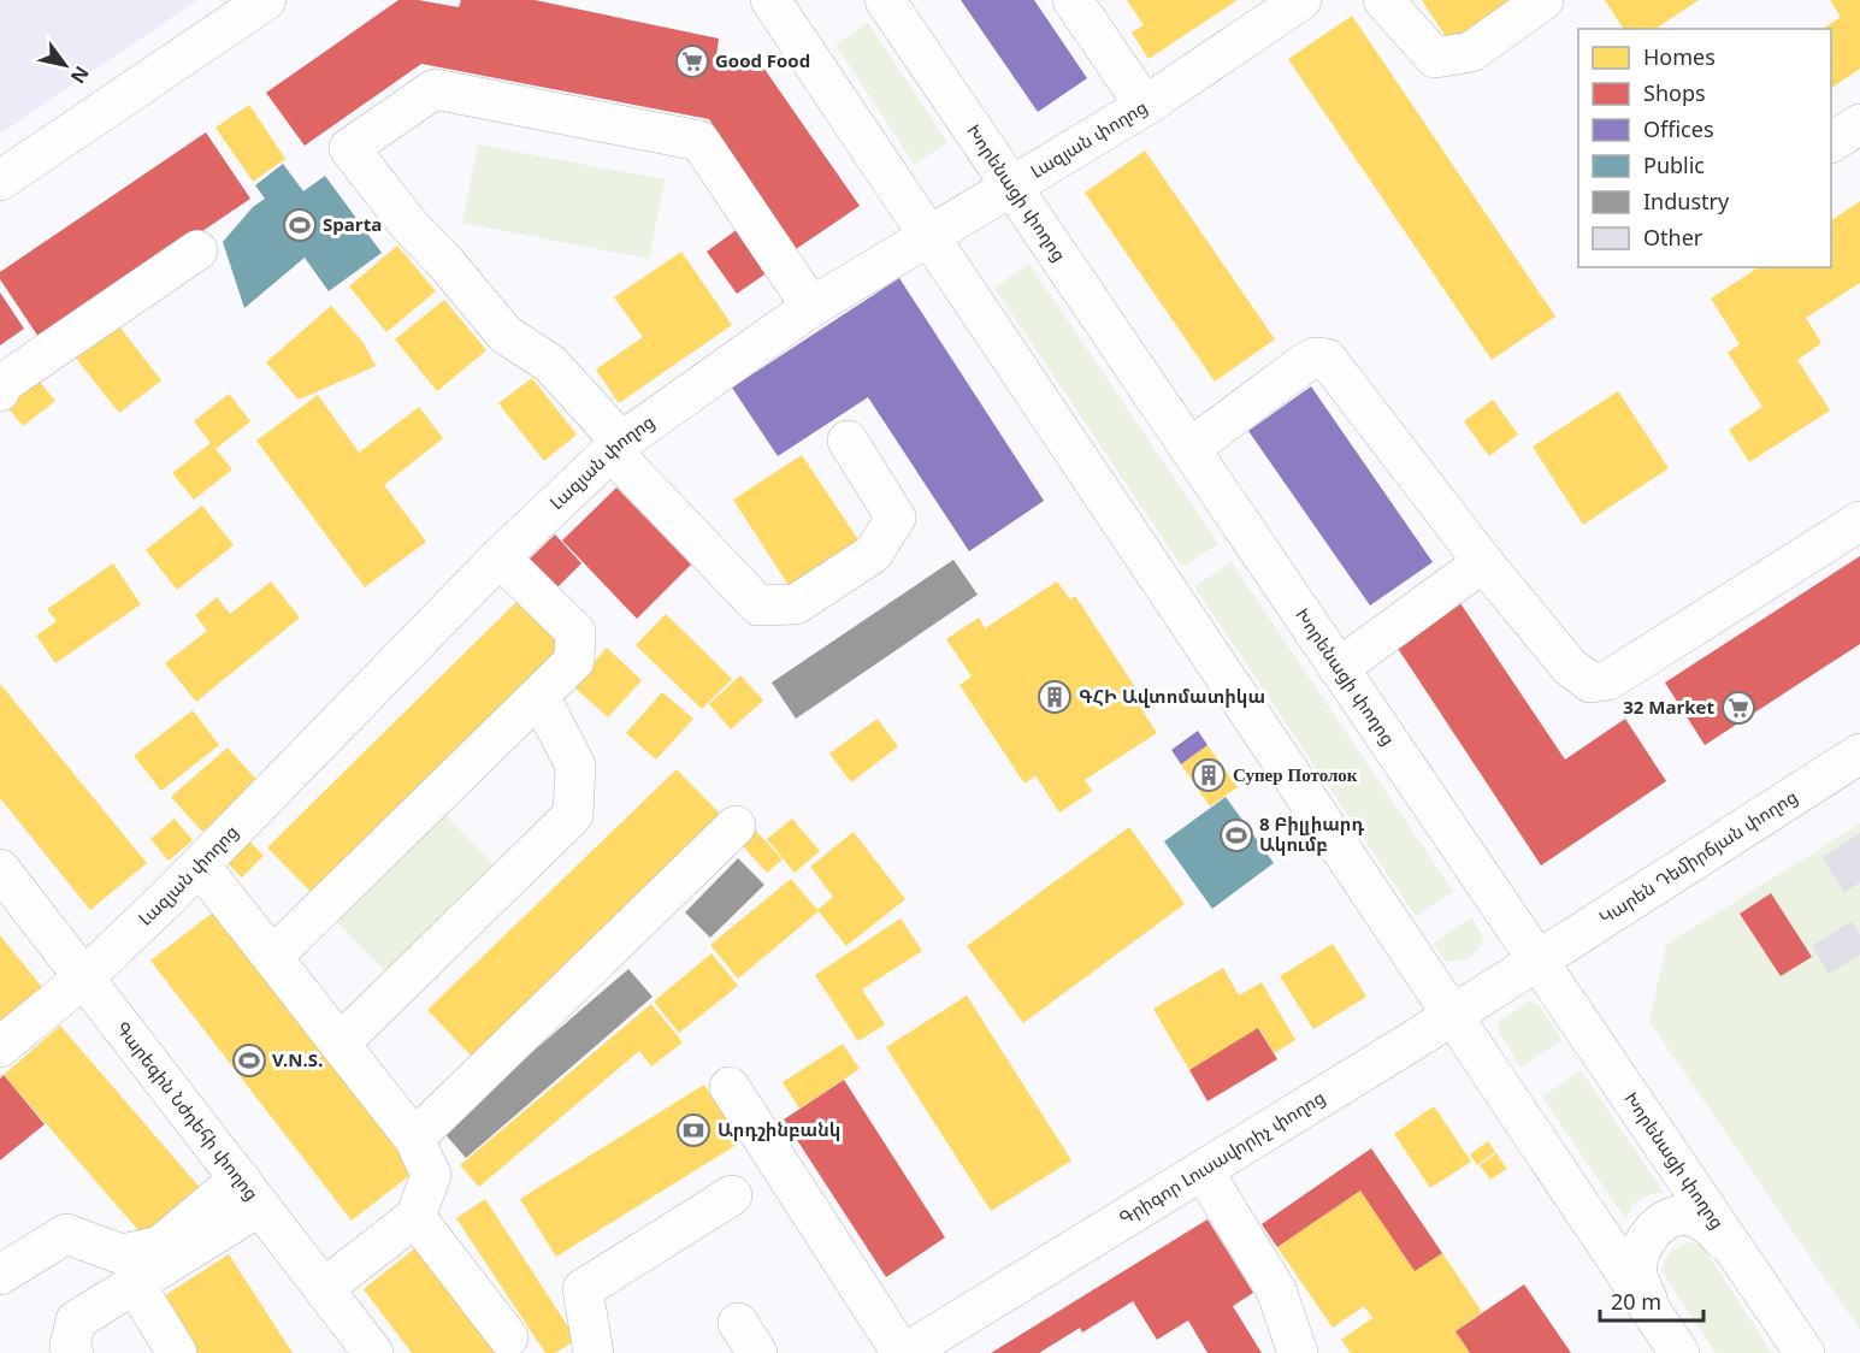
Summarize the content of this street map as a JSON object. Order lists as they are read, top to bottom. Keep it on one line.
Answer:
{"streets":{"street":["Լազյան փողոց","Խորենացի փողոց","Կարեն Դեմիրճյան փողոց","Գարեգին Նժդեհի փողոց","Գրիգոր Լուսավորիչ փողոց"]},"crossings":[["Լազյան փողոց","Խորենացի փողոց"],["Լազյան փողոց","Գարեգին Նժդեհի փողոց"],["Խորենացի փողոց","Կարեն Դեմիրճյան փողոց"],["Խորենացի փողոց","Գրիգոր Լուսավորիչ փողոց"],["Կարեն Դեմիրճյան փողոց","Գրիգոր Լուսավորիչ փողոց"]],"places":{"supermarket":["Good Food","32 Market"],"sports":["Sparta","8 Բիլլիարդ Ակումբ","V.N.S."],"building":["ԳՀԻ Ավտոմատիկա","Супер Потолок"],"bank":["Արդշինբանկ"]},"legend":["Homes","Shops","Offices","Public","Industry","Other"],"scale_bar":"20 m","north":"bottom right"}
